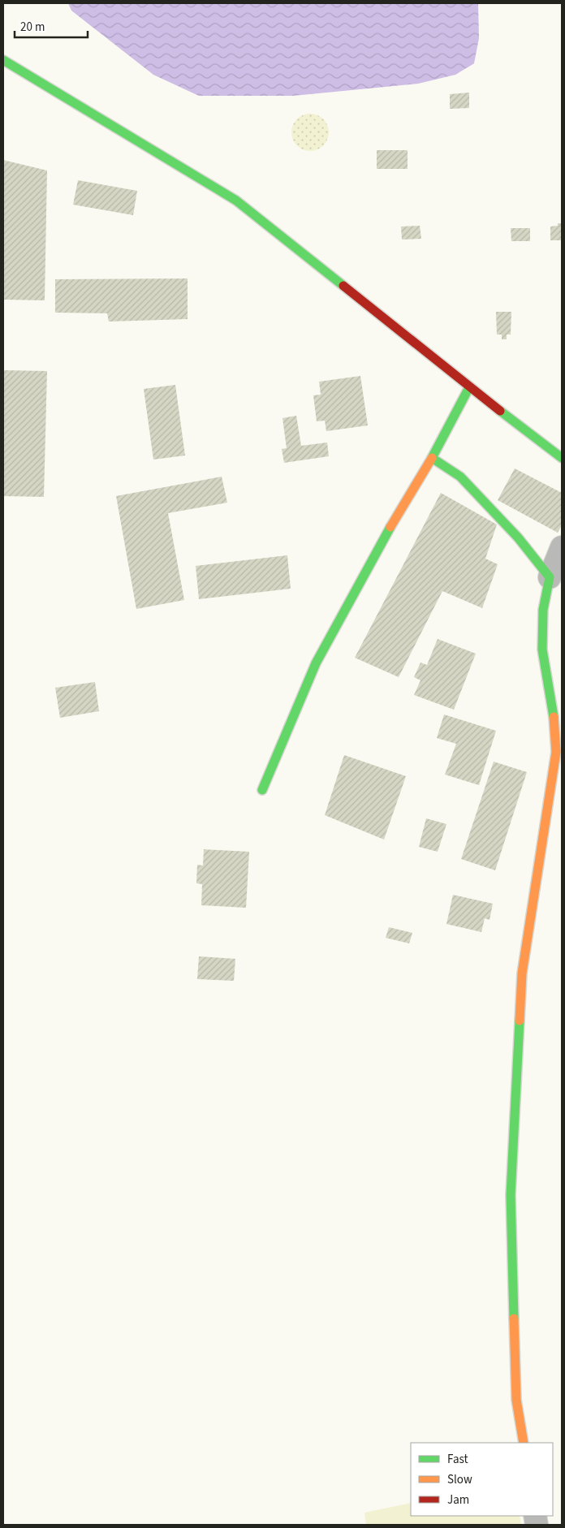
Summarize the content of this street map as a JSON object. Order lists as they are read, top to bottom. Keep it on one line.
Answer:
{"legend":["Fast","Slow","Jam"],"scale_bar":"20 m"}
